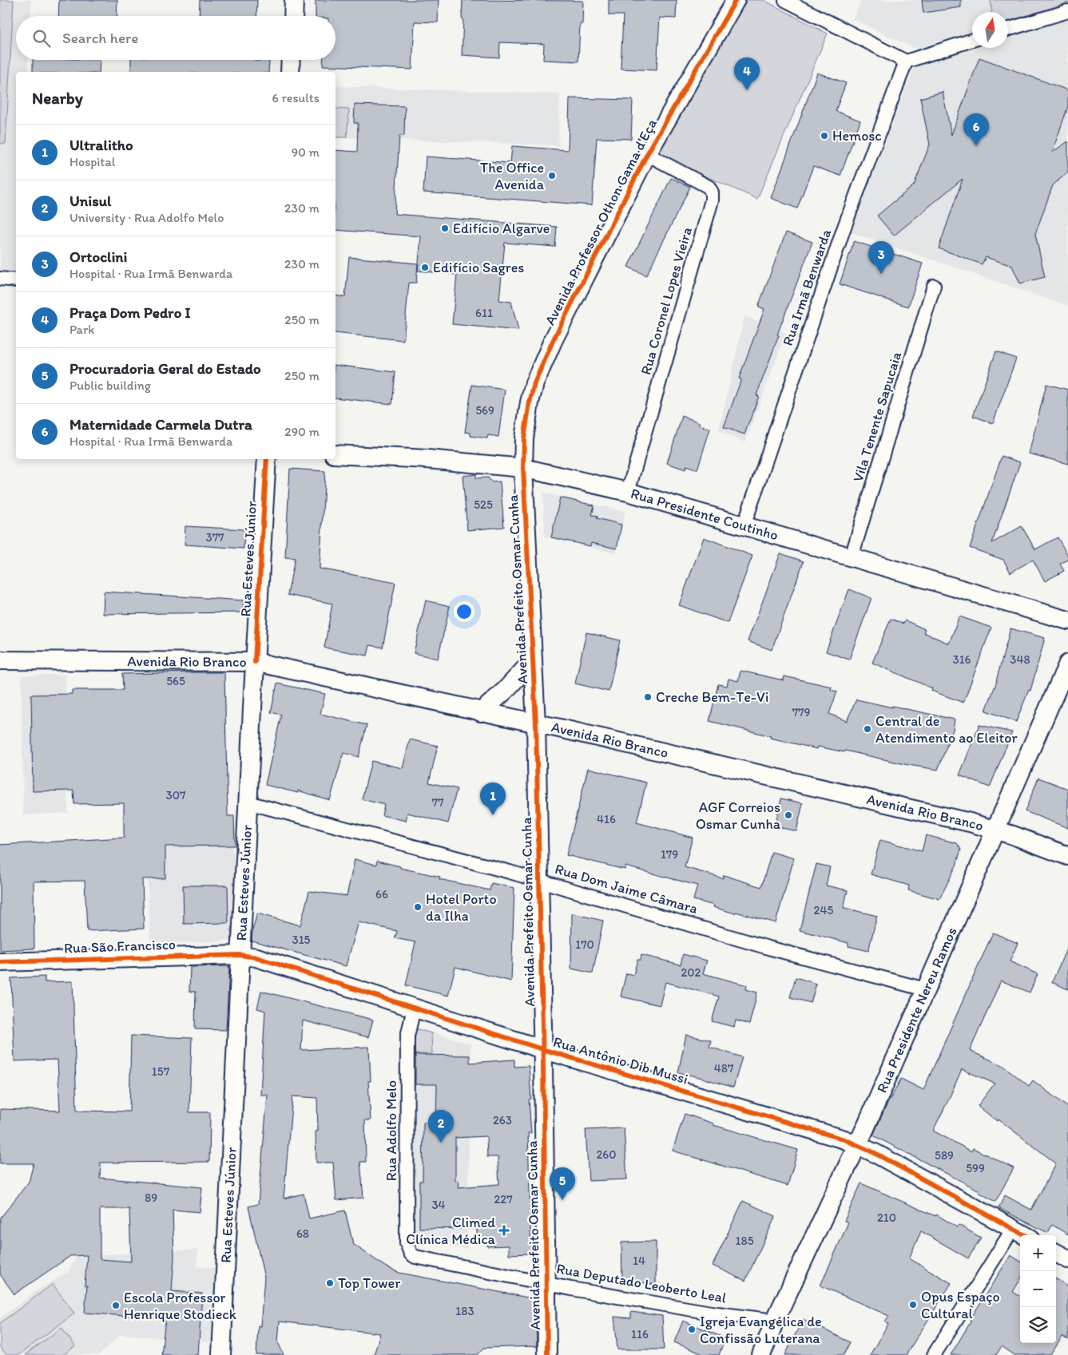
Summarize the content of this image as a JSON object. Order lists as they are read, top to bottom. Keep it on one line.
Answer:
{"streets":{"street":["Avenida Professor Othon Gama d'Eça","Rua Irmã Benwarda","Rua Coronel Lopes Vieira","Vila Tenente Sapucaia","Rua Presidente Coutinho","Rua Esteves Júnior","Avenida Prefeito Osmar Cunha","Avenida Rio Branco","Rua Dom Jaime Câmara","Rua São Francisco","Rua Presidente Nereu Ramos","Rua Antônio Dib Mussi","Rua Adolfo Melo","Rua Deputado Leoberto Leal"]},"crossings":[["Avenida Professor Othon Gama d'Eça","Rua Coronel Lopes Vieira"],["Avenida Professor Othon Gama d'Eça","Rua Presidente Coutinho"],["Avenida Professor Othon Gama d'Eça","Avenida Prefeito Osmar Cunha"],["Rua Irmã Benwarda","Rua Presidente Coutinho"],["Rua Coronel Lopes Vieira","Rua Presidente Coutinho"],["Vila Tenente Sapucaia","Rua Presidente Coutinho"],["Rua Presidente Coutinho","Avenida Prefeito Osmar Cunha"],["Rua Esteves Júnior","Avenida Rio Branco"],["Rua Esteves Júnior","Rua Dom Jaime Câmara"],["Rua Esteves Júnior","Rua São Francisco"],["Rua Esteves Júnior","Rua Antônio Dib Mussi"],["Avenida Prefeito Osmar Cunha","Avenida Rio Branco"],["Avenida Prefeito Osmar Cunha","Rua Dom Jaime Câmara"],["Avenida Prefeito Osmar Cunha","Rua Antônio Dib Mussi"],["Avenida Prefeito Osmar Cunha","Rua Deputado Leoberto Leal"],["Avenida Rio Branco","Rua Presidente Nereu Ramos"],["Rua Dom Jaime Câmara","Rua Presidente Nereu Ramos"],["Rua São Francisco","Rua Antônio Dib Mussi"],["Rua Presidente Nereu Ramos","Rua Antônio Dib Mussi"],["Rua Presidente Nereu Ramos","Rua Deputado Leoberto Leal"],["Rua Antônio Dib Mussi","Rua Adolfo Melo"],["Rua Adolfo Melo","Rua Deputado Leoberto Leal"]],"places":{"other":["Hemosc","The Office Avenida","Edifício Algarve","Edifício Sagres","Creche Bem-Te-Vi","Central de Atendimento ao Eleitor","AGF Correios Osmar Cunha","Hotel Porto da Ilha","Top Tower","Opus Espaço Cultural","Escola Professor Henrique Stodieck","Igreja Evangélica de Confissão Luterana"],"health":["Climed Clínica Médica"]},"house_numbers":["611","569","525","377","316","348","565","779","307","77","416","179","66","245","315","170","202","487","157","263","260","589","599","89","227","34","210","68","185","14","183","116"],"north":"top","page":{"search":"Search here","pins":["4","6","3","1","2","5"],"heading":["Nearby","6 results"],"list":[{"mark":"1","name":"Ultralitho","note":"Hospital","value":"90 m"},{"mark":"2","name":"Unisul","note":"University · Rua Adolfo Melo","value":"230 m"},{"mark":"3","name":"Ortoclini","note":"Hospital · Rua Irmã Benwarda","value":"230 m"},{"mark":"4","name":"Praça Dom Pedro I","note":"Park","value":"250 m"},{"mark":"5","name":"Procuradoria Geral do Estado","note":"Public building","value":"250 m"},{"mark":"6","name":"Maternidade Carmela Dutra","note":"Hospital · Rua Irmã Benwarda","value":"290 m"}],"map_buttons":["+","−"]}}
